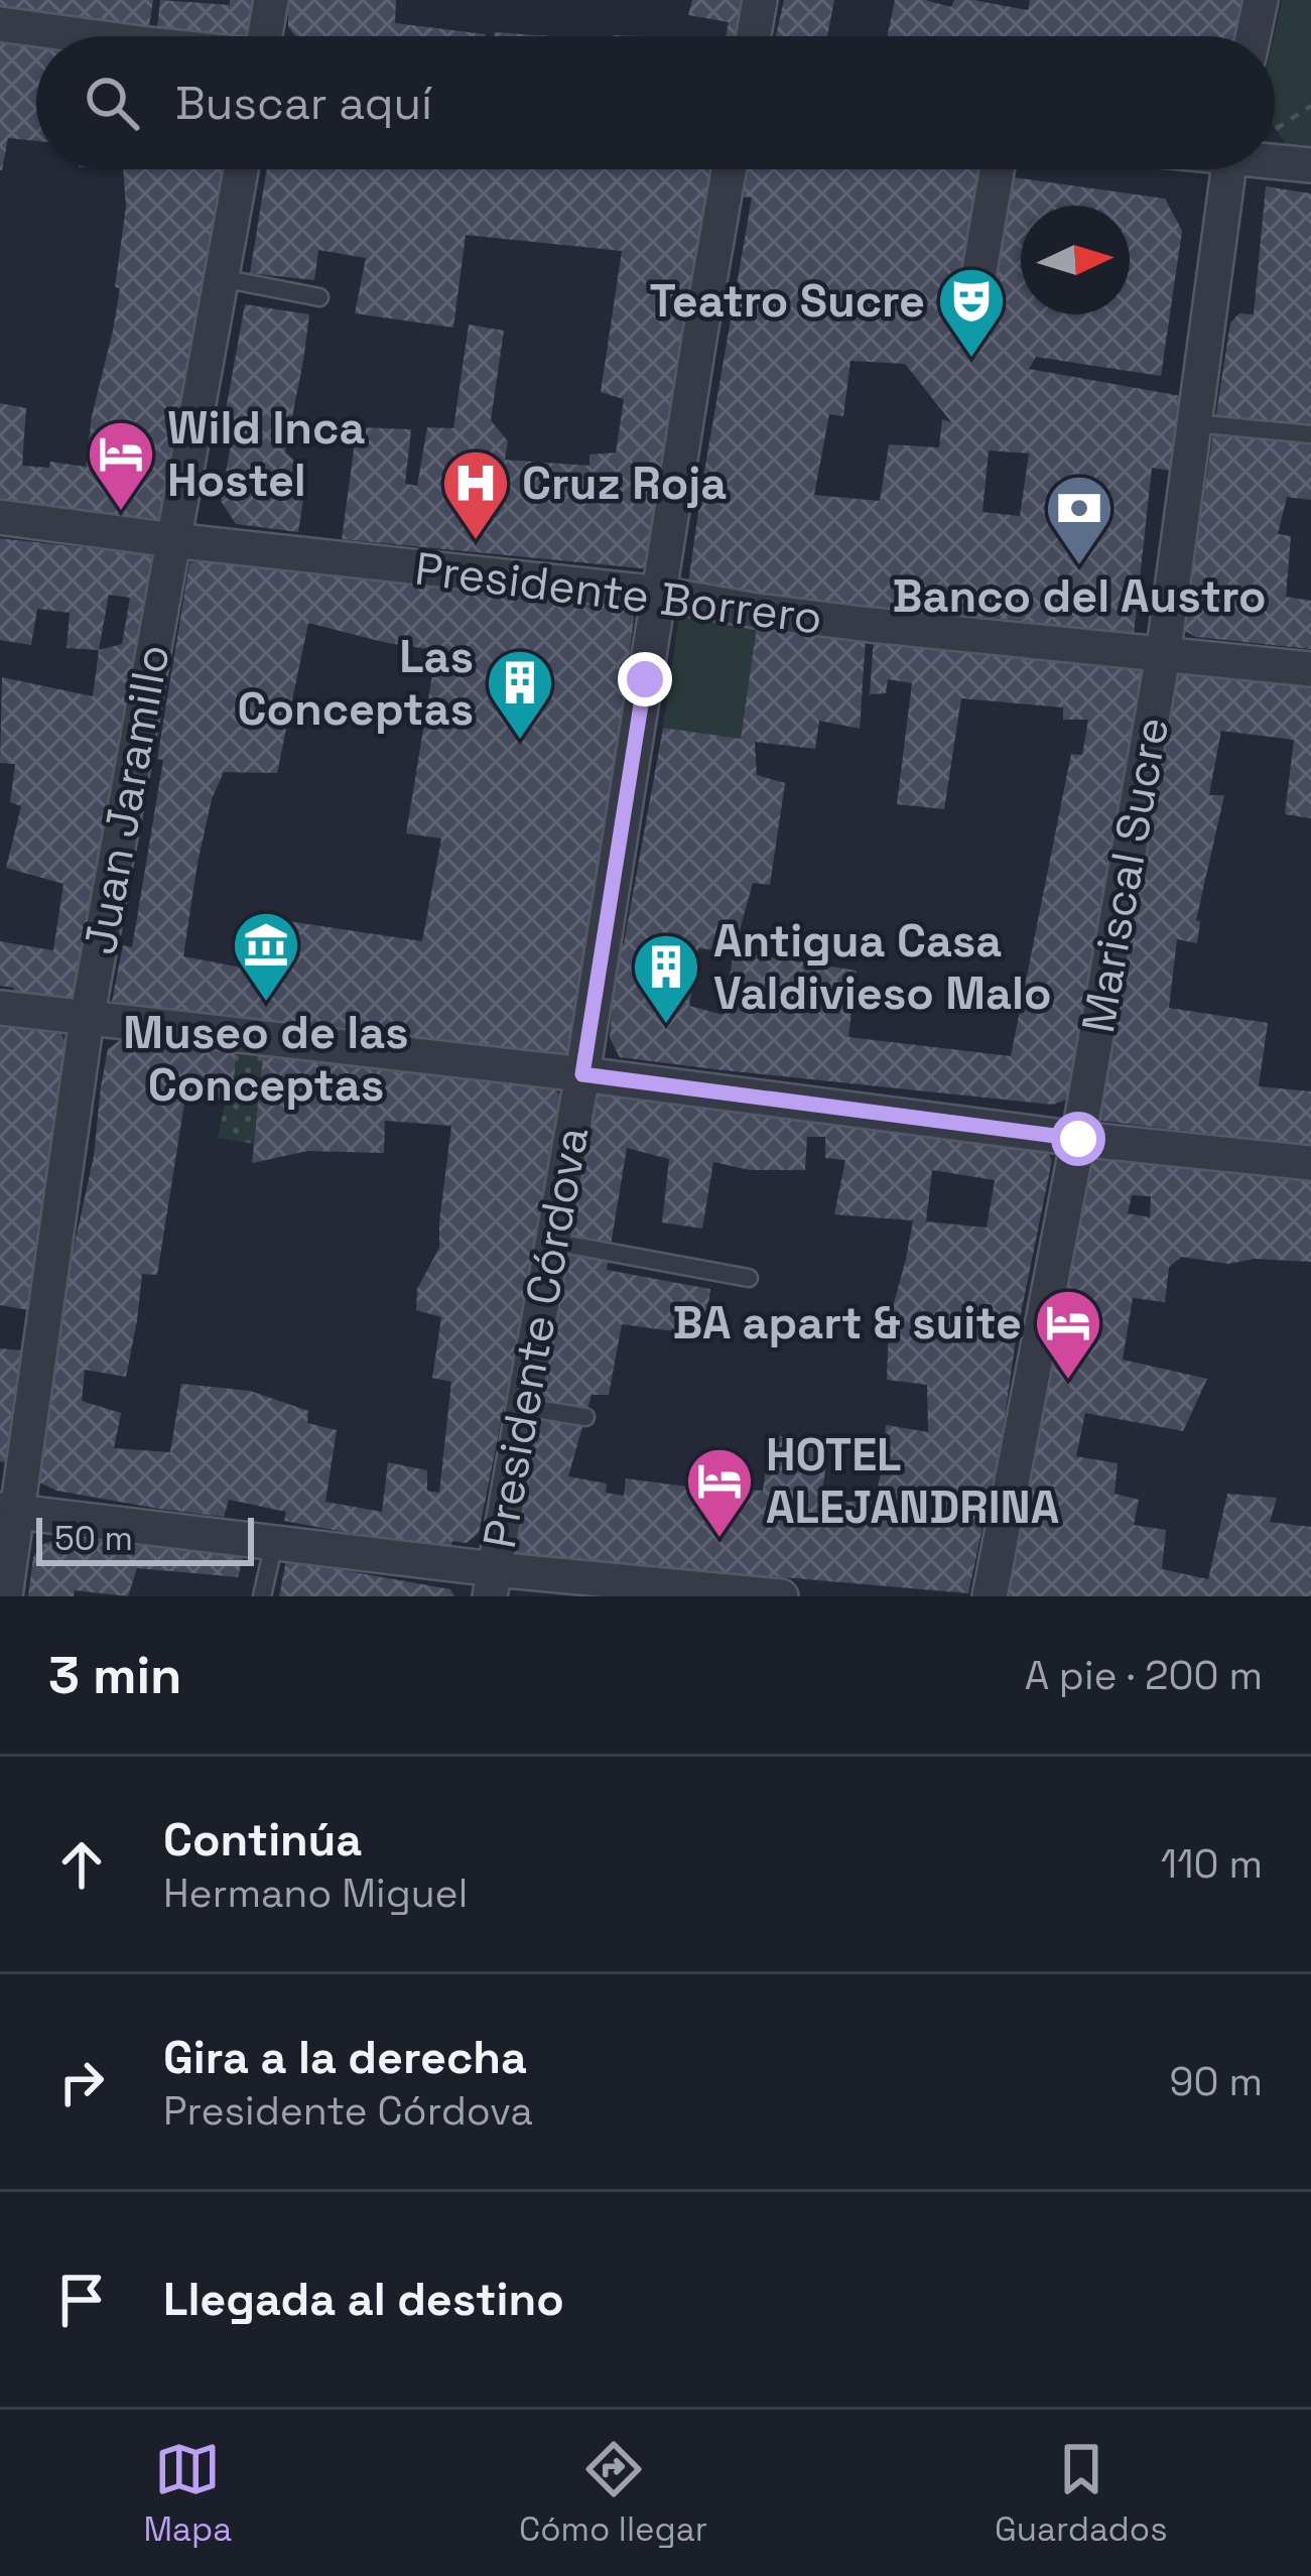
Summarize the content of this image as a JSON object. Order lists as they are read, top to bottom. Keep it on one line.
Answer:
{"streets":{"street":["Presidente Borrero","Juan Jaramillo","Mariscal Sucre","Presidente Córdova"]},"crossings":[["Presidente Borrero","Juan Jaramillo"],["Presidente Borrero","Mariscal Sucre"],["Presidente Borrero","Presidente Córdova"]],"places":{"theatre":["Teatro Sucre"],"hotel":["Wild Inca Hostel","BA apart & suite","HOTEL ALEJANDRINA"],"hospital":["Cruz Roja"],"bank":["Banco del Austro"],"building":["Las Conceptas","Antigua Casa Valdivieso Malo"],"museum":["Museo de las Conceptas"]},"scale_bar":"50 m","north":"right","page":{"search":"Buscar aquí","scale":"50 m","heading":["3 min","A pie · 200 m"],"list":[["Continúa","Hermano Miguel","110 m"],["Gira a la derecha","Presidente Córdova","90 m"],"Llegada al destino"],"nav":["Mapa","Cómo llegar","Guardados"]}}
